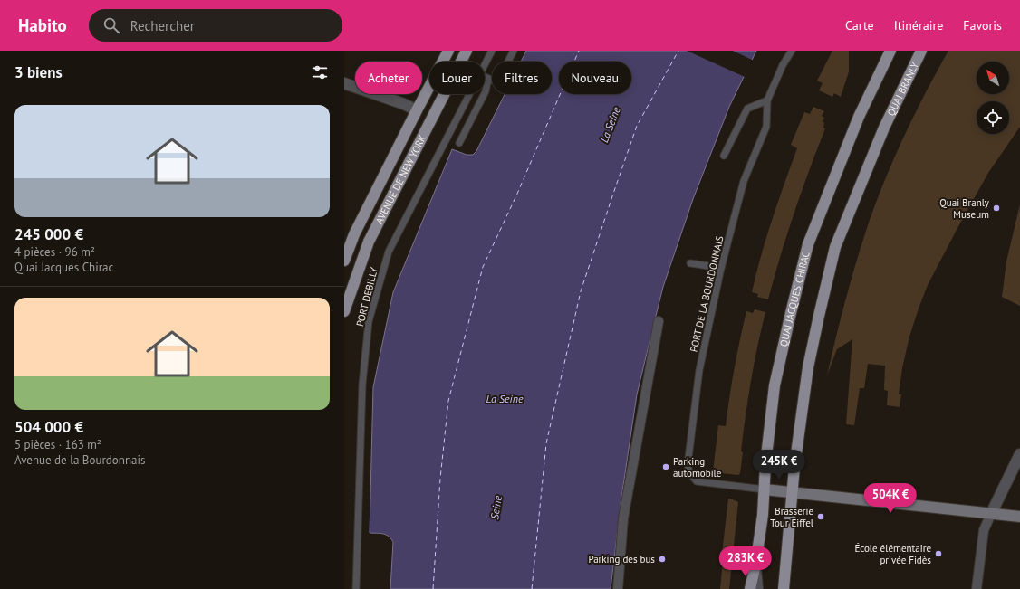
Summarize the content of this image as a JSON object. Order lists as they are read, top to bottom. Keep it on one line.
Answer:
{"streets":{"main road":["QUAI BRANLY","AVENUE DE NEW YORK","QUAI JACQUES CHIRAC"],"lane":["PORT DE LA BOURDONNAIS","PORT DEBILLY"]},"crossings":[["PORT DE LA BOURDONNAIS","QUAI JACQUES CHIRAC"]],"water":["La Seine","Seine"],"places":["Quai Branly Museum","Parking automobile","Brasserie Tour Eiffel","École élémentaire privée Fidès","Parking des bus"],"north":"top left","page":{"header":"Habito","search":"Rechercher","nav":["Carte","Itinéraire","Favoris"],"heading":"3 biens","chip":["Acheter","Louer","Filtres","Nouveau"],"list":[{"name":"245 000 €","note":"4 pièces · 96 m² · Quai Jacques Chirac"},{"name":"504 000 €","note":"5 pièces · 163 m² · Avenue de la Bourdonnais"}],"price":["245K €","504K €","283K €"]}}
